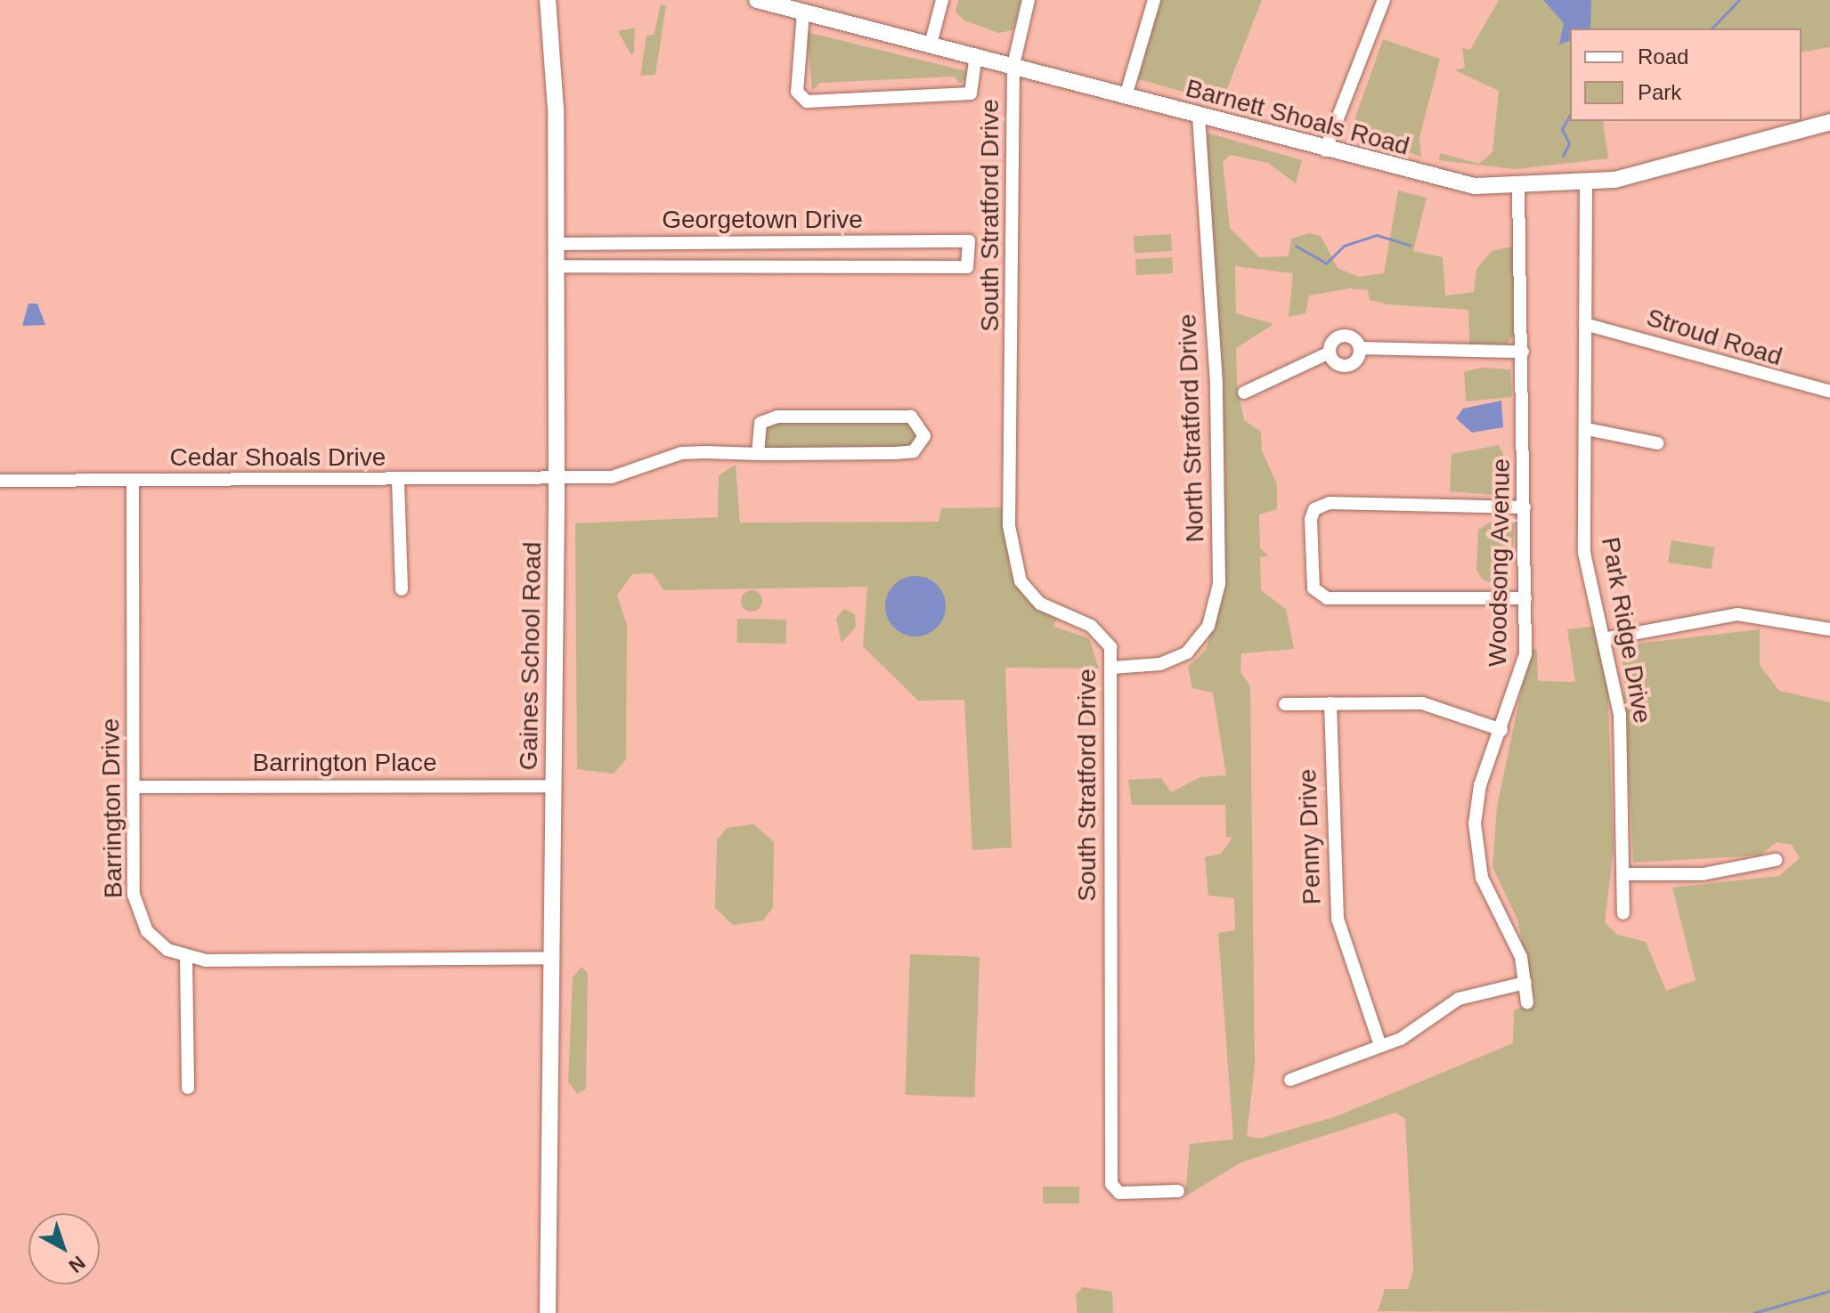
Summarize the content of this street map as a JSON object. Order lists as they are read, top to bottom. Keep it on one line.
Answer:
{"streets":{"main road":["Barnett Shoals Road","Gaines School Road"],"street":["South Stratford Drive","Georgetown Drive","Stroud Road","North Stratford Drive","Cedar Shoals Drive","Woodsong Avenue","Park Ridge Drive","Barrington Place","Barrington Drive","Penny Drive"]},"crossings":[["Barnett Shoals Road","South Stratford Drive"],["Barnett Shoals Road","North Stratford Drive"],["Barnett Shoals Road","Woodsong Avenue"],["Barnett Shoals Road","Park Ridge Drive"],["South Stratford Drive","North Stratford Drive"],["Georgetown Drive","Gaines School Road"],["Stroud Road","Park Ridge Drive"],["Cedar Shoals Drive","Gaines School Road"],["Cedar Shoals Drive","Barrington Drive"],["Gaines School Road","Barrington Place"],["Gaines School Road","Barrington Drive"],["Barrington Place","Barrington Drive"]],"legend":["Road","Park"],"north":"bottom right"}
